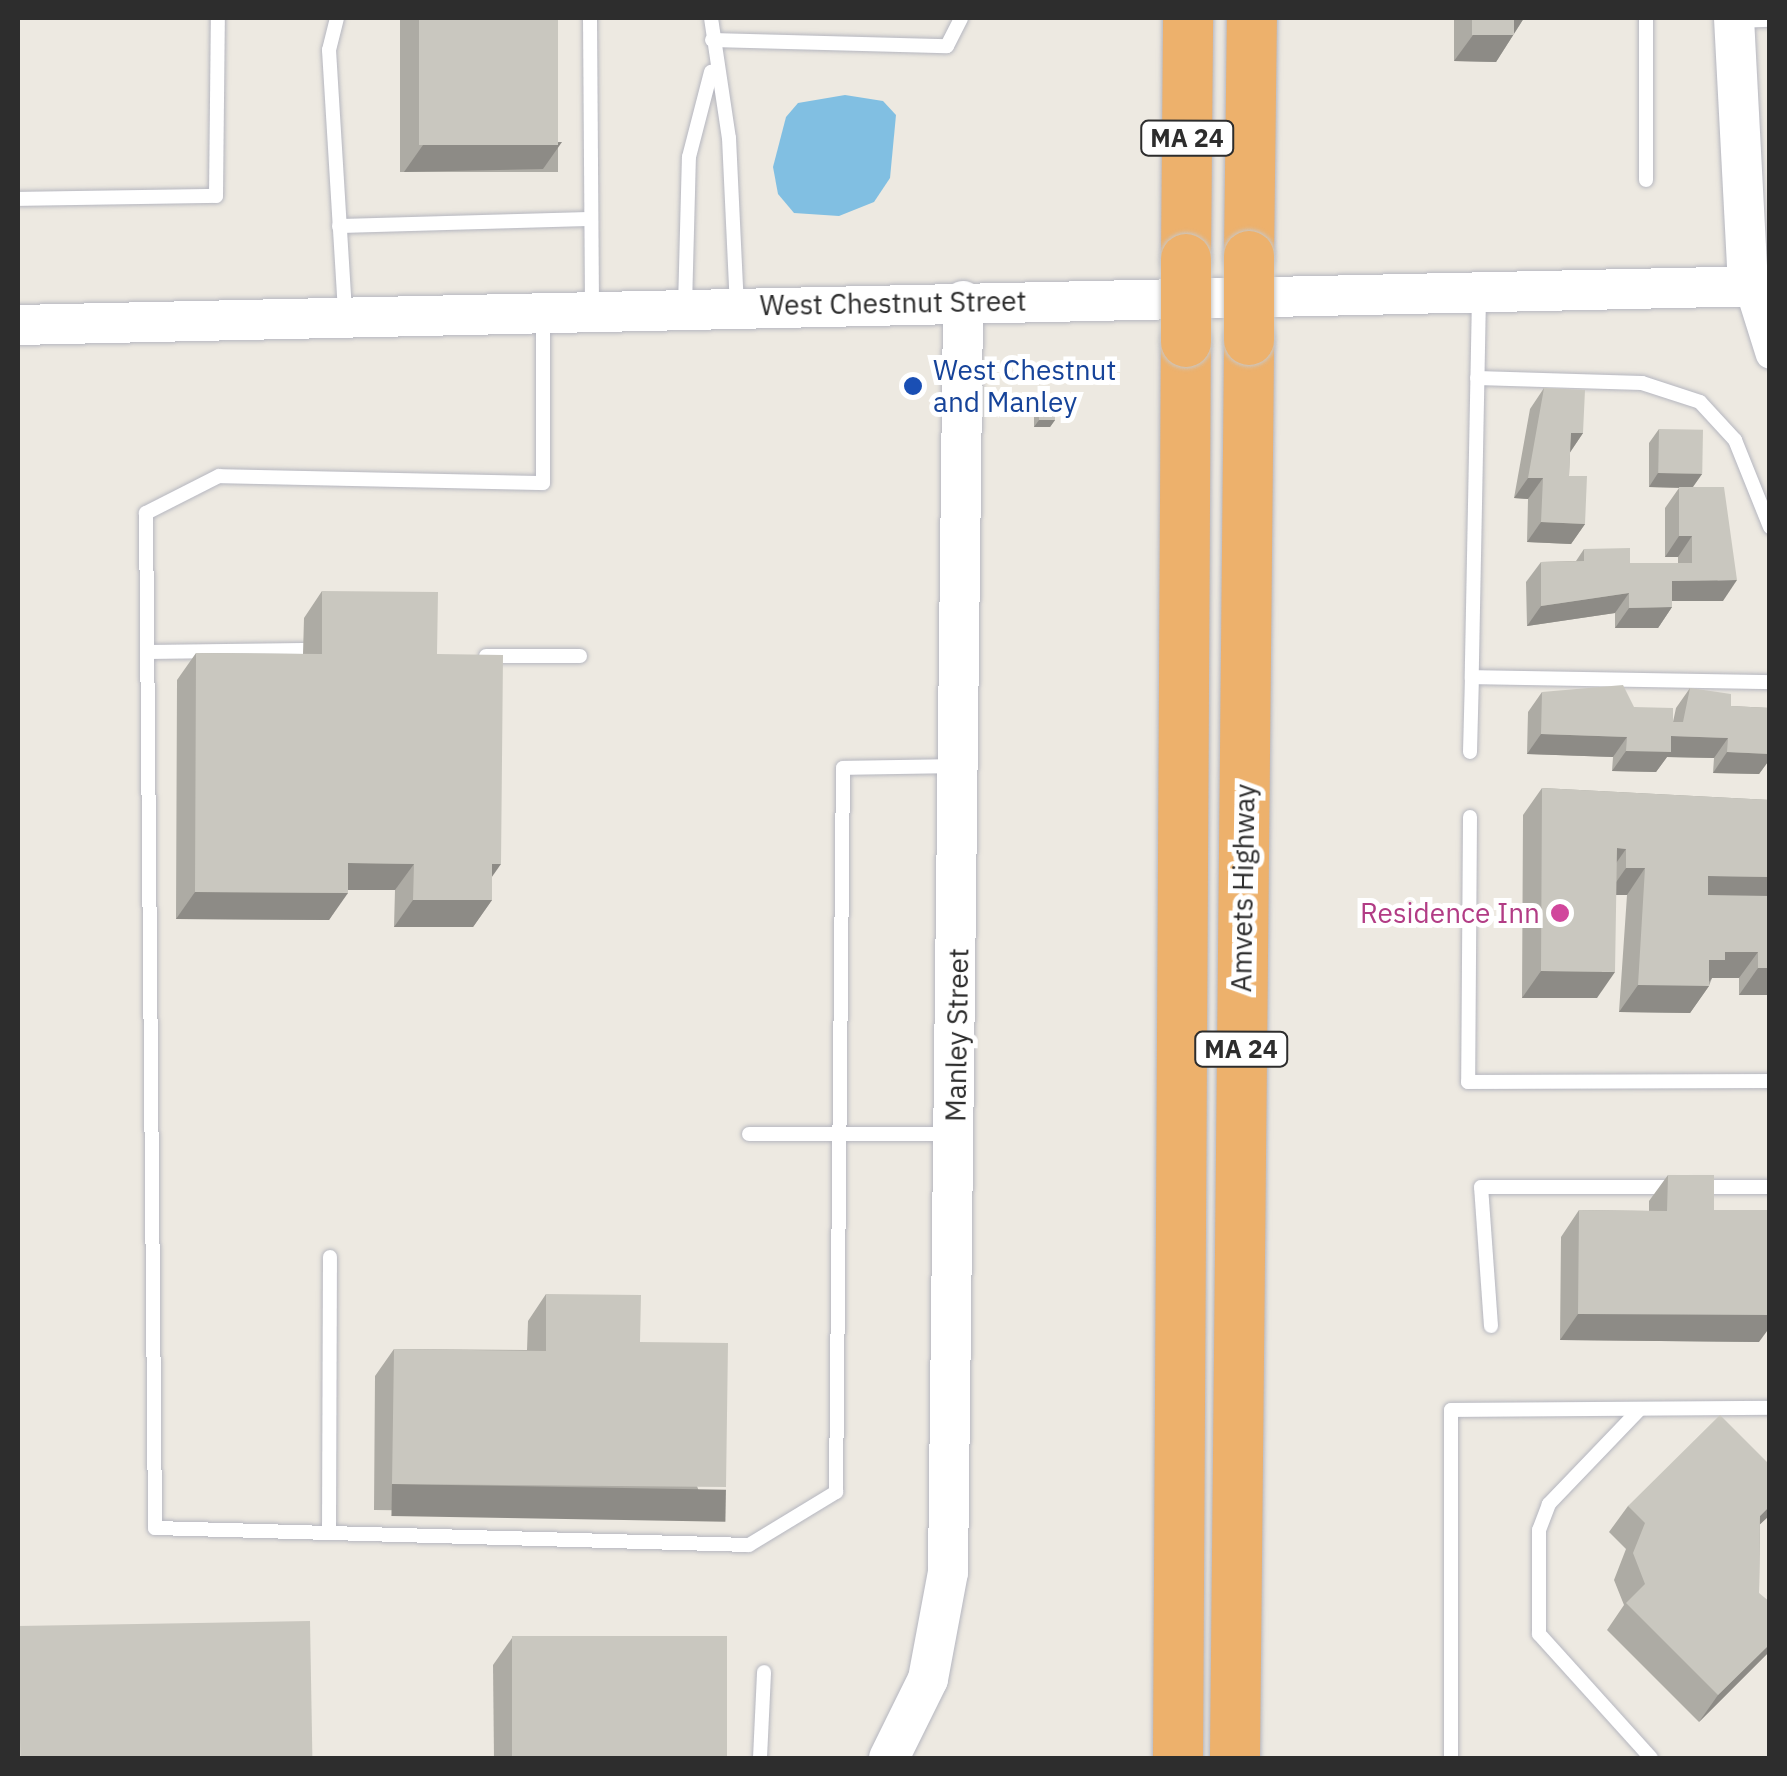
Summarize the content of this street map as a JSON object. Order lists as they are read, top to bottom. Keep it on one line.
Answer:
{"streets":{"highway":["MA 24","Amvets Highway"],"main road":["West Chestnut Street","Manley Street"]},"crossings":[["West Chestnut Street","Manley Street"]],"places":["West Chestnut and Manley","Residence Inn"]}
